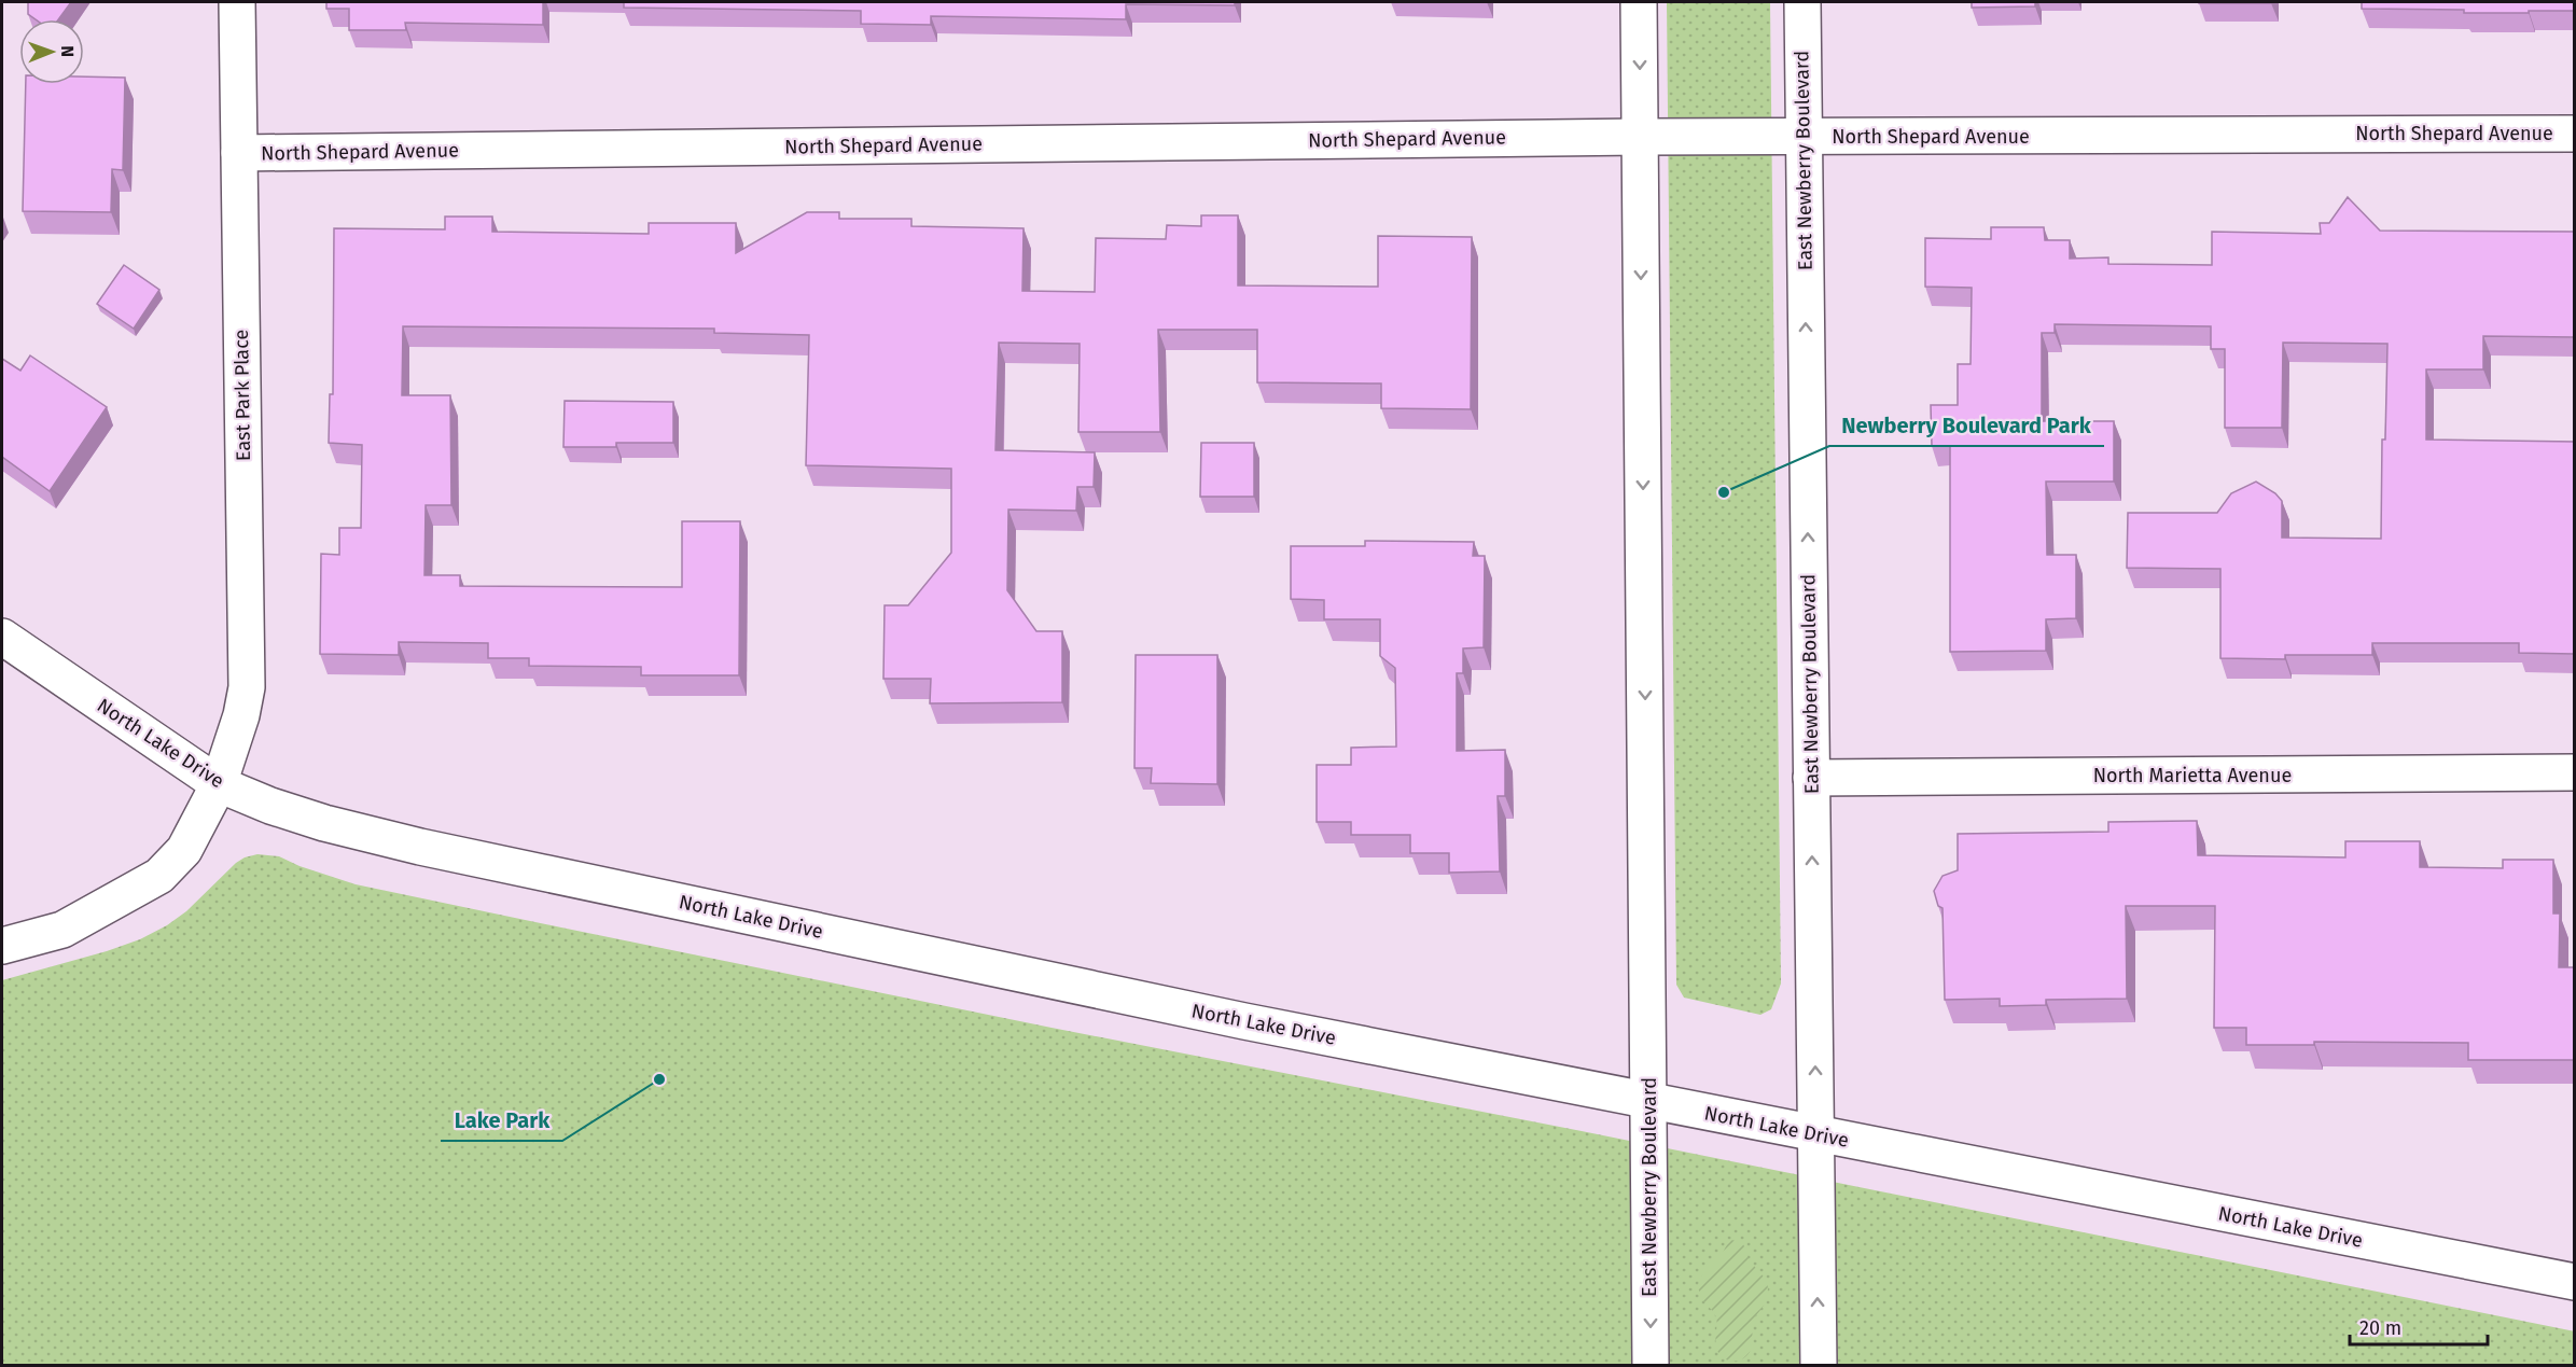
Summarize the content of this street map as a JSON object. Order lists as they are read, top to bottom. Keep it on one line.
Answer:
{"streets":{"street":["North Shepard Avenue","East Newberry Boulevard","East Park Place","North Lake Drive","North Marietta Avenue"]},"crossings":[["North Shepard Avenue","East Newberry Boulevard"],["North Shepard Avenue","East Park Place"],["East Newberry Boulevard","North Lake Drive"],["East Newberry Boulevard","North Marietta Avenue"],["East Park Place","North Lake Drive"]],"places":["Newberry Boulevard Park","Lake Park"],"scale_bar":"20 m","north":"right"}
